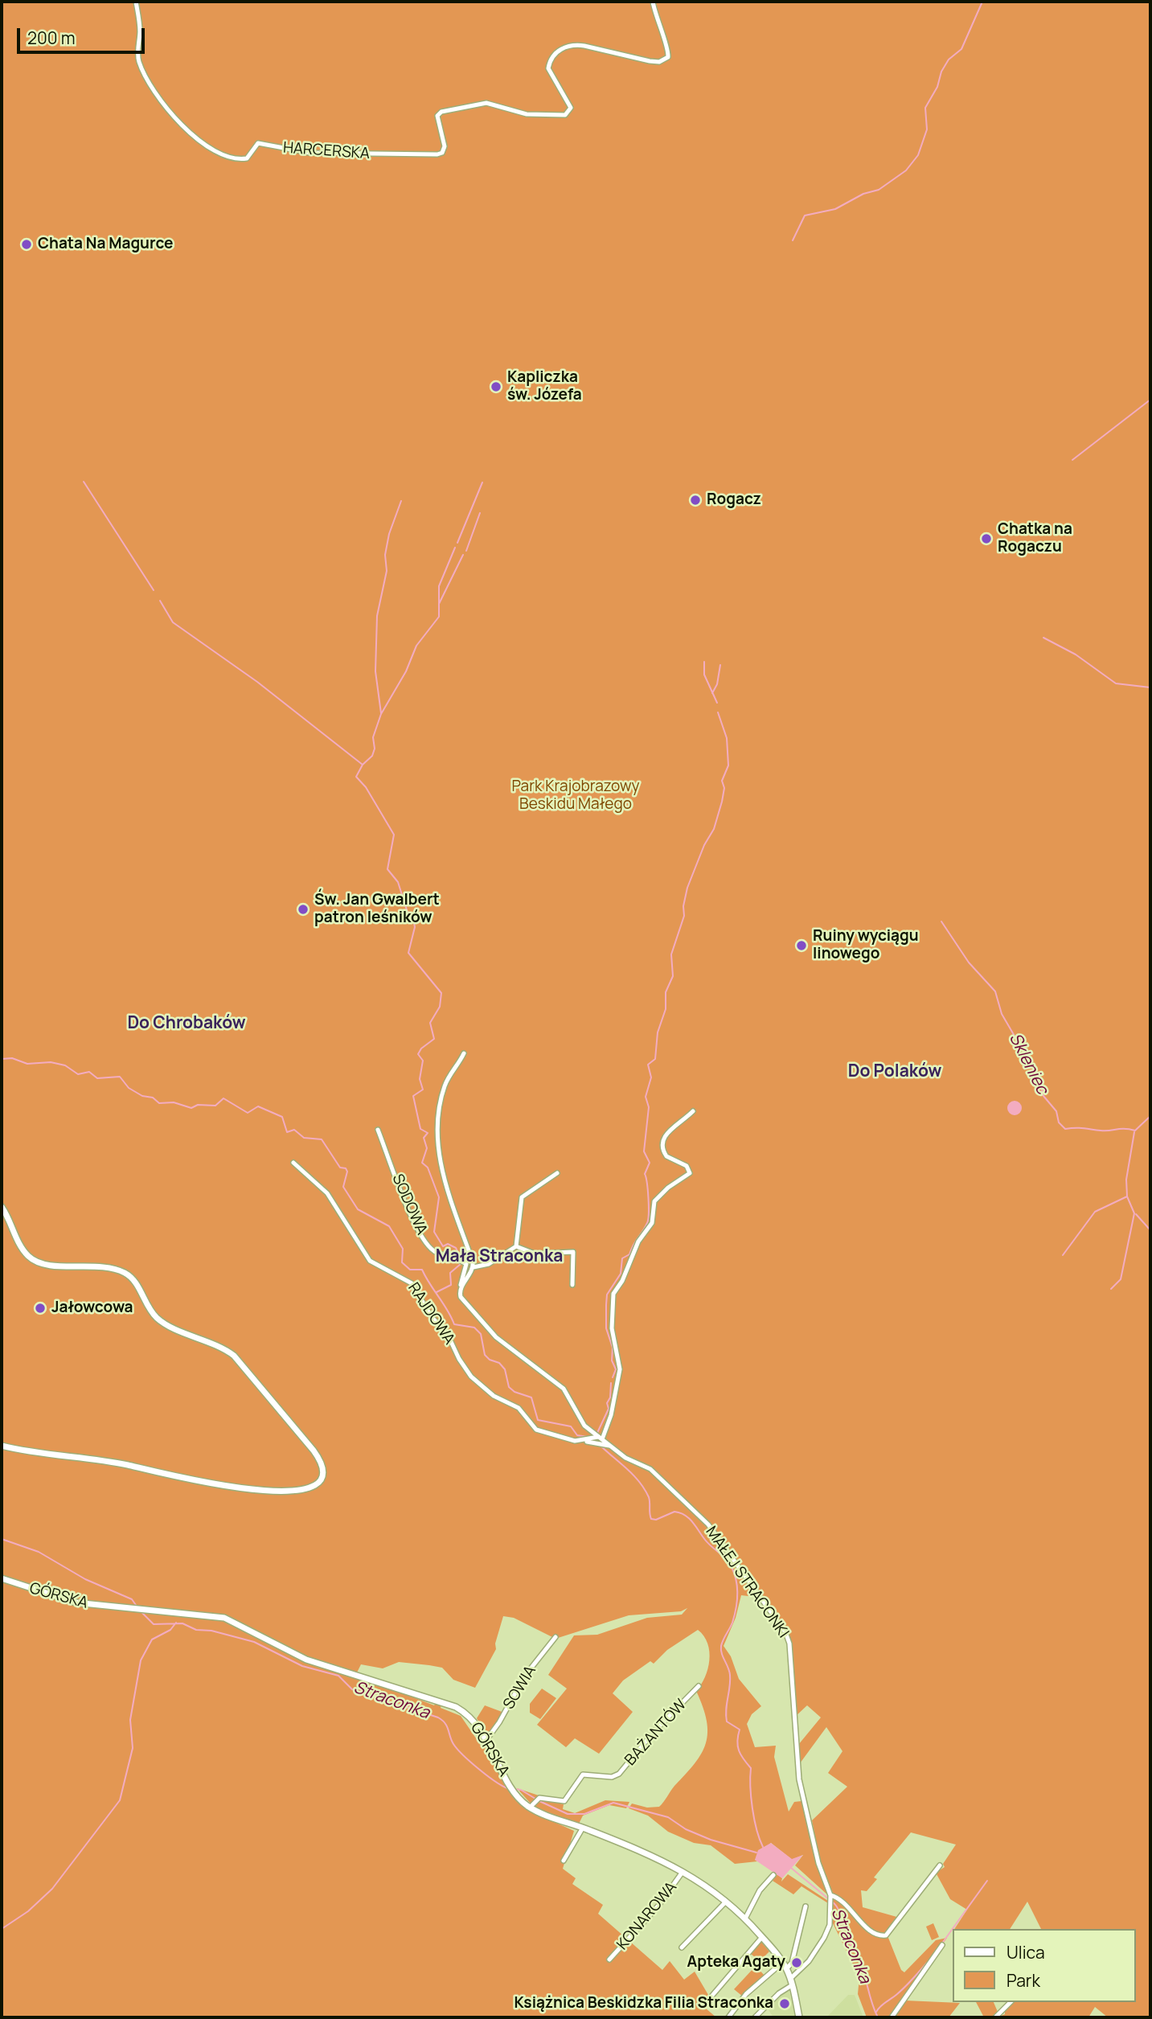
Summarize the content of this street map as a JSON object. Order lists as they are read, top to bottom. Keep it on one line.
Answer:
{"streets":{"street":["HARCERSKA","SODOWA","RAJDOWA","MAŁEJ STRACONKI","GÓRSKA","SOWIA","BAŻANTÓW","KONAROWA"]},"crossings":[["SODOWA","MAŁEJ STRACONKI"],["RAJDOWA","MAŁEJ STRACONKI"],["MAŁEJ STRACONKI","GÓRSKA"],["GÓRSKA","SOWIA"],["GÓRSKA","BAŻANTÓW"],["GÓRSKA","KONAROWA"]],"districts":["Do Chrobaków","Do Polaków","Mała Straconka"],"water":["Skleniec","Straconka"],"parks":["Park Krajobrazowy Beskidu Małego"],"places":["Chata Na Magurce","Kapliczka św. Józefa","Rogacz","Chatka na Rogaczu","Św. Jan Gwalbert patron leśników","Ruiny wyciągu linowego","Jałowcowa","Apteka Agaty","Książnica Beskidzka Filia Straconka"],"legend":["Ulica","Park"],"scale_bar":"200 m"}
